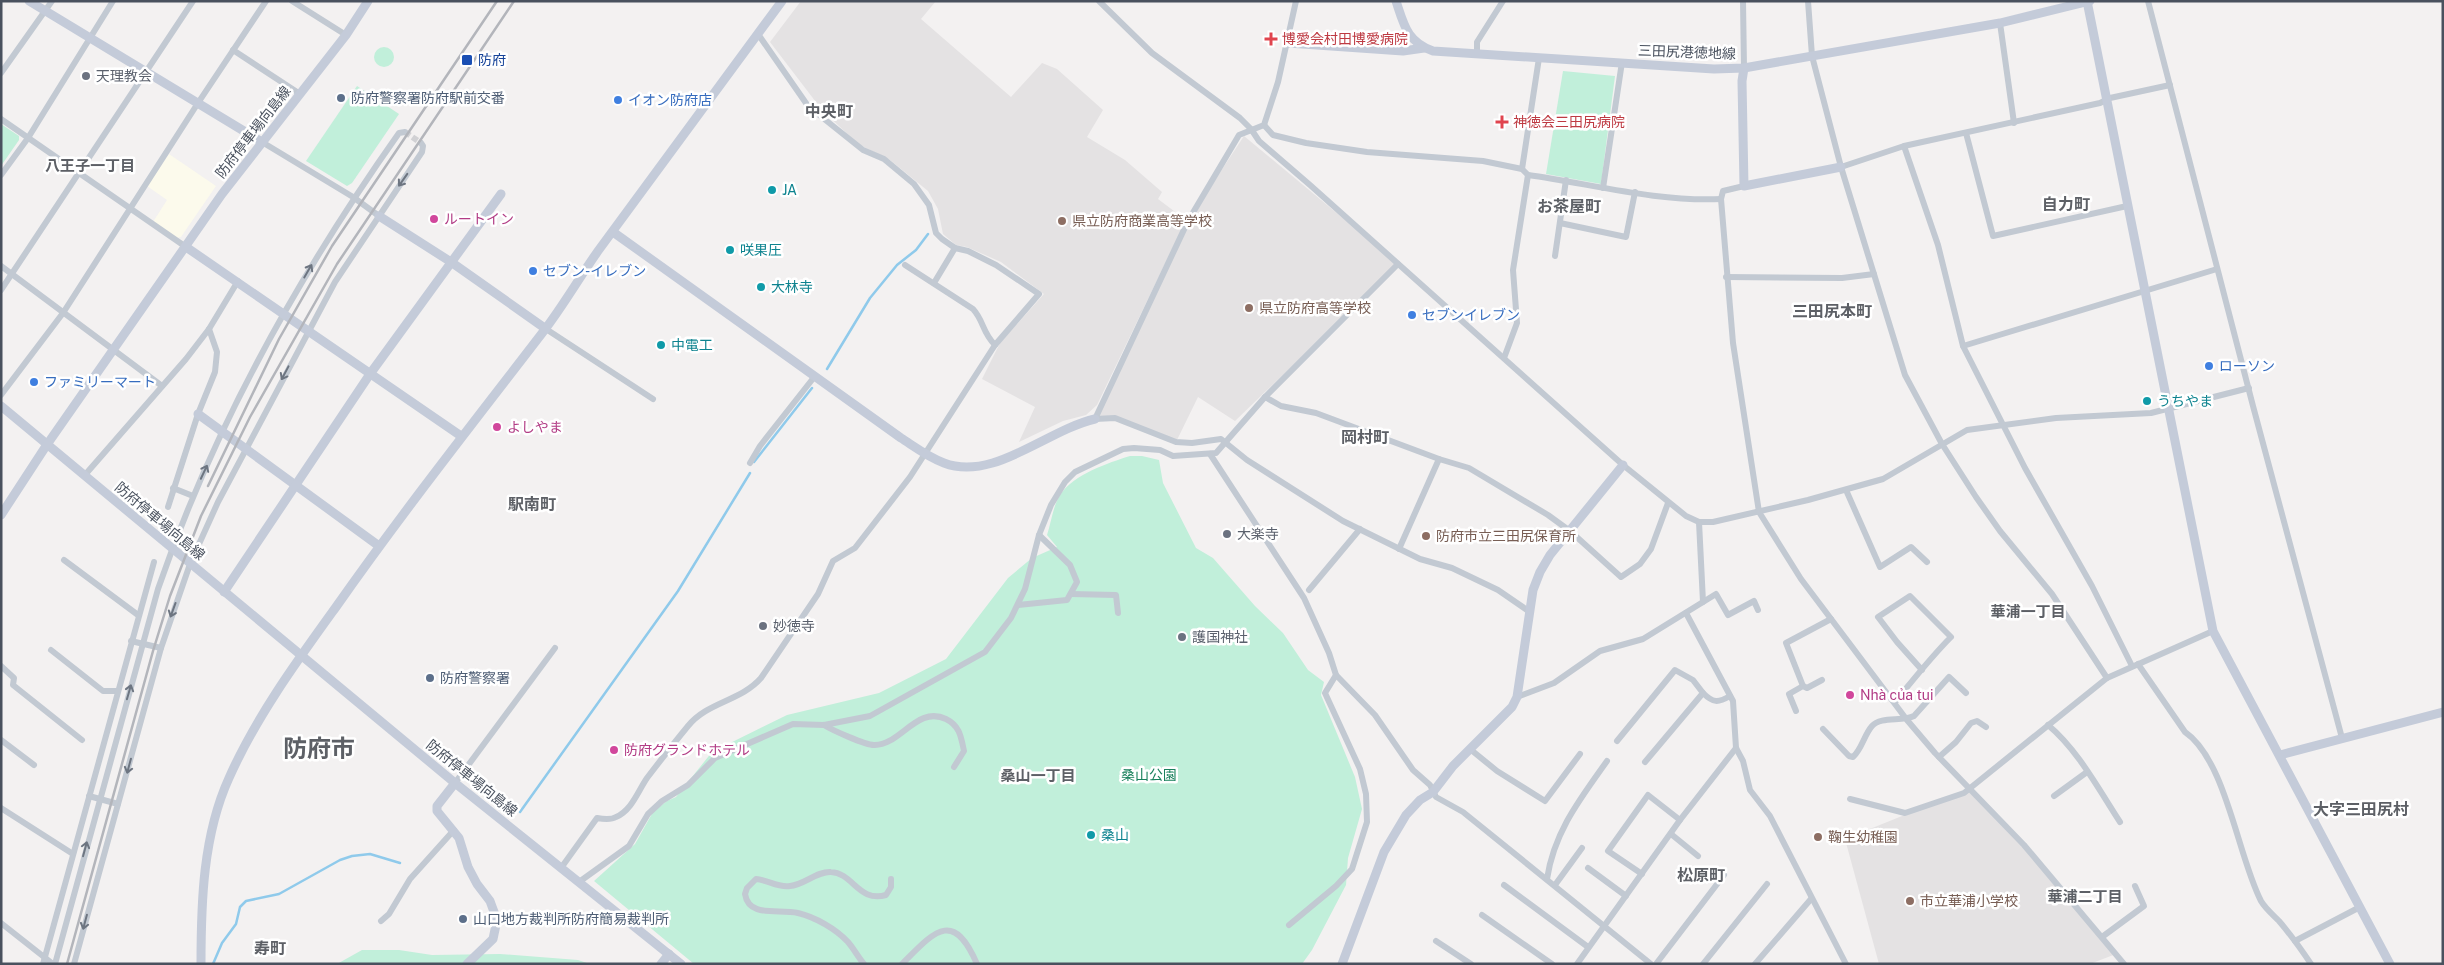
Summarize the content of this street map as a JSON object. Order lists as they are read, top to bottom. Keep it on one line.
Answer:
{"streets":{"street":["三田尻港徳地線","防府停車場向島線"]},"districts":["中央町","八王子一丁目","自力町","お茶屋町","三田尻本町","岡村町","駅南町","華浦一丁目","防府市","桑山一丁目","大字三田尻村","松原町","華浦二丁目","寿町"],"parks":["桑山公園"],"places":{"health":["博愛会村田博愛病院","神徳会三田尻病院"],"transit":["防府"],"other":["天理教会","防府警察署防府駅前交番","イオン防府店","JA","ルートイン","県立防府商業高等学校","咲果圧","セブン-イレブン","大林寺","県立防府高等学校","セブンイレブン","中電工","ローソン","ファミリーマート","うちやま","よしやま","大楽寺","防府市立三田尻保育所","妙徳寺","護国神社","防府警察署","Nhà của tui","防府グランドホテル","桑山","鞠生幼稚園","市立華浦小学校","山口地方裁判所防府簡易裁判所"]}}
